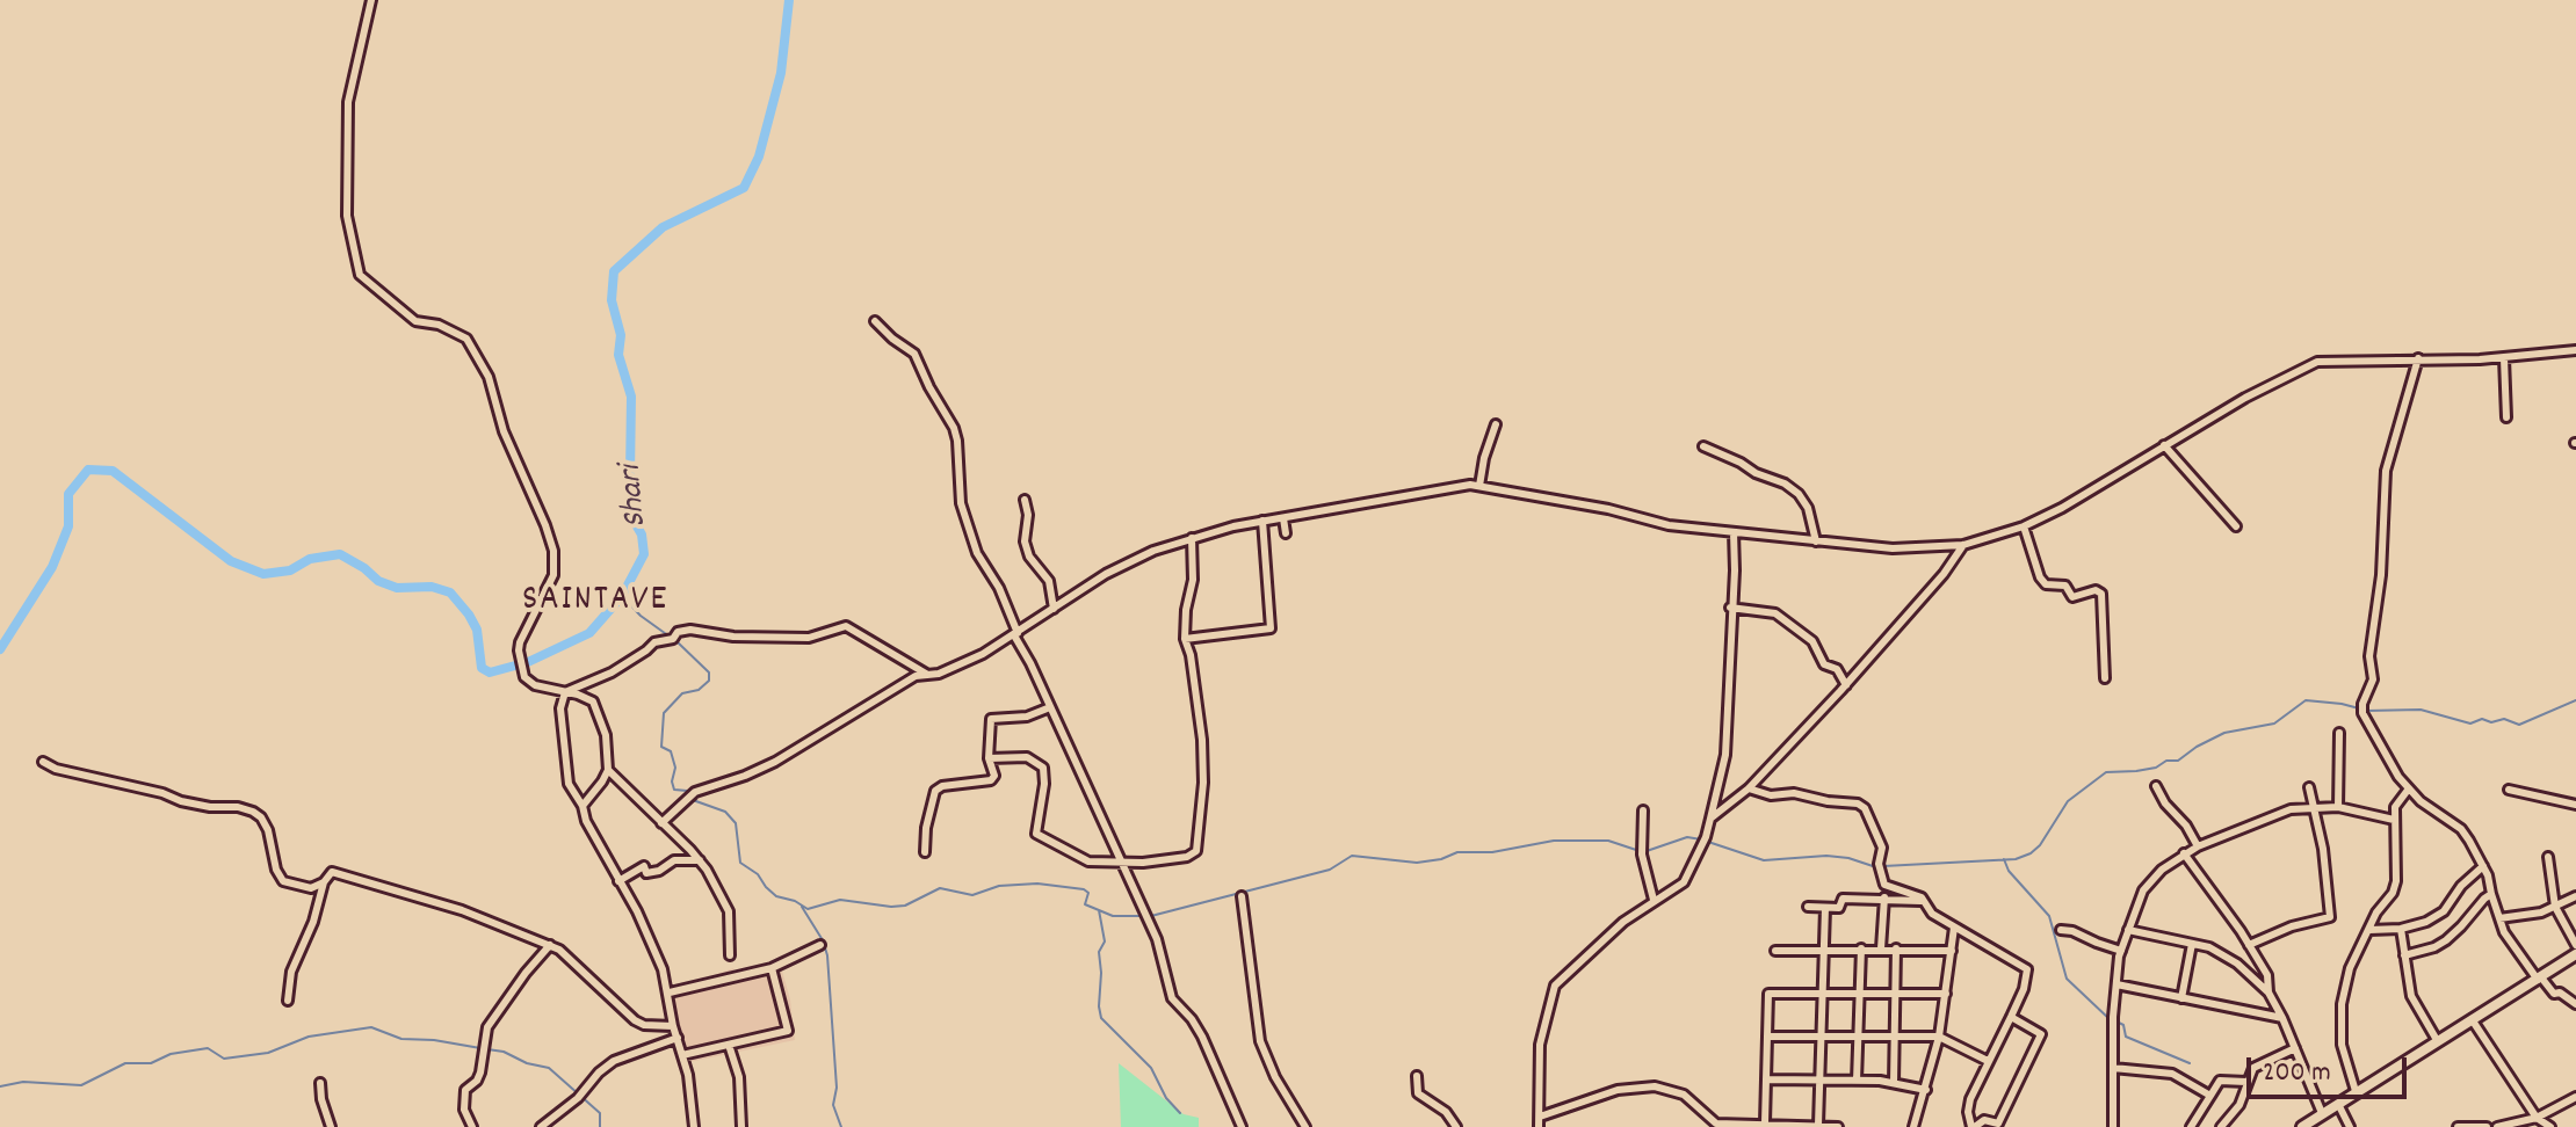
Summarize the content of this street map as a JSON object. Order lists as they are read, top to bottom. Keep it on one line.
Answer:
{"districts":["SAINTAVE"],"water":["Shari"],"scale_bar":"200 m"}
